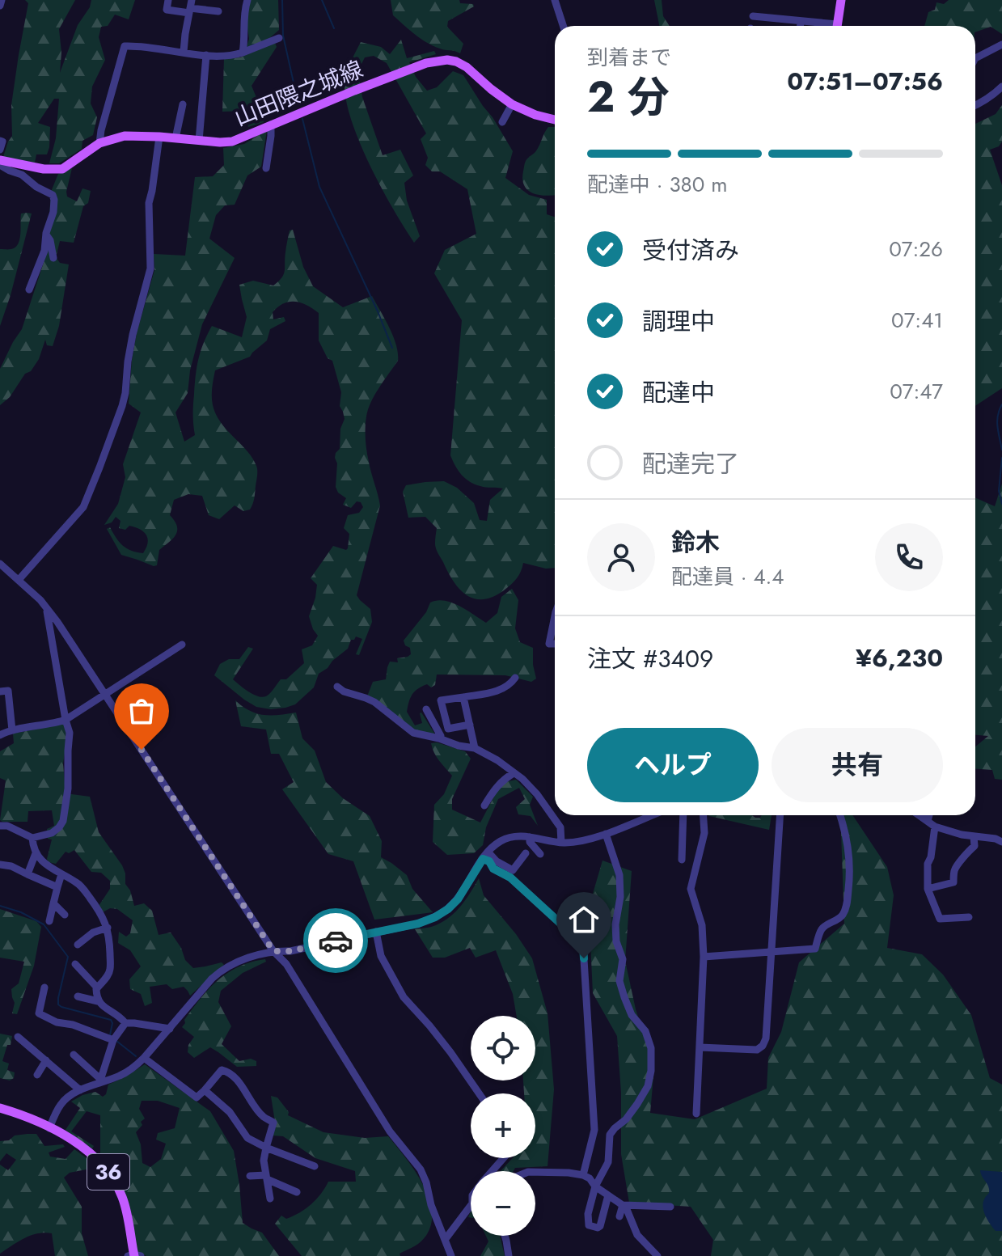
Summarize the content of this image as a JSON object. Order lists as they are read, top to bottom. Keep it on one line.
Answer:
{"streets":{"main road":["山田隈之城線","36"]},"page":{"heading":["2 分","到着まで","07:51–07:56"],"panel":["鈴木","配達員 · 4.4","注文 #3409","¥6,230"],"bar":"配達中 · 380 m","list":[["受付済み","07:26"],["調理中","07:41"],["配達中","07:47"],"配達完了"],"buttons":["ヘルプ","共有"],"map_buttons":["+","−"]}}
